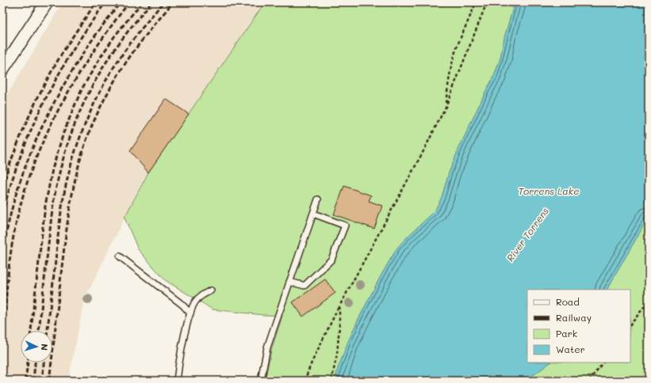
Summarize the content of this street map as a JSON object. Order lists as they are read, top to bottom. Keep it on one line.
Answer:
{"water":["Torrens Lake","River Torrens"],"legend":["Road","Railway","Park","Water"],"north":"right"}
